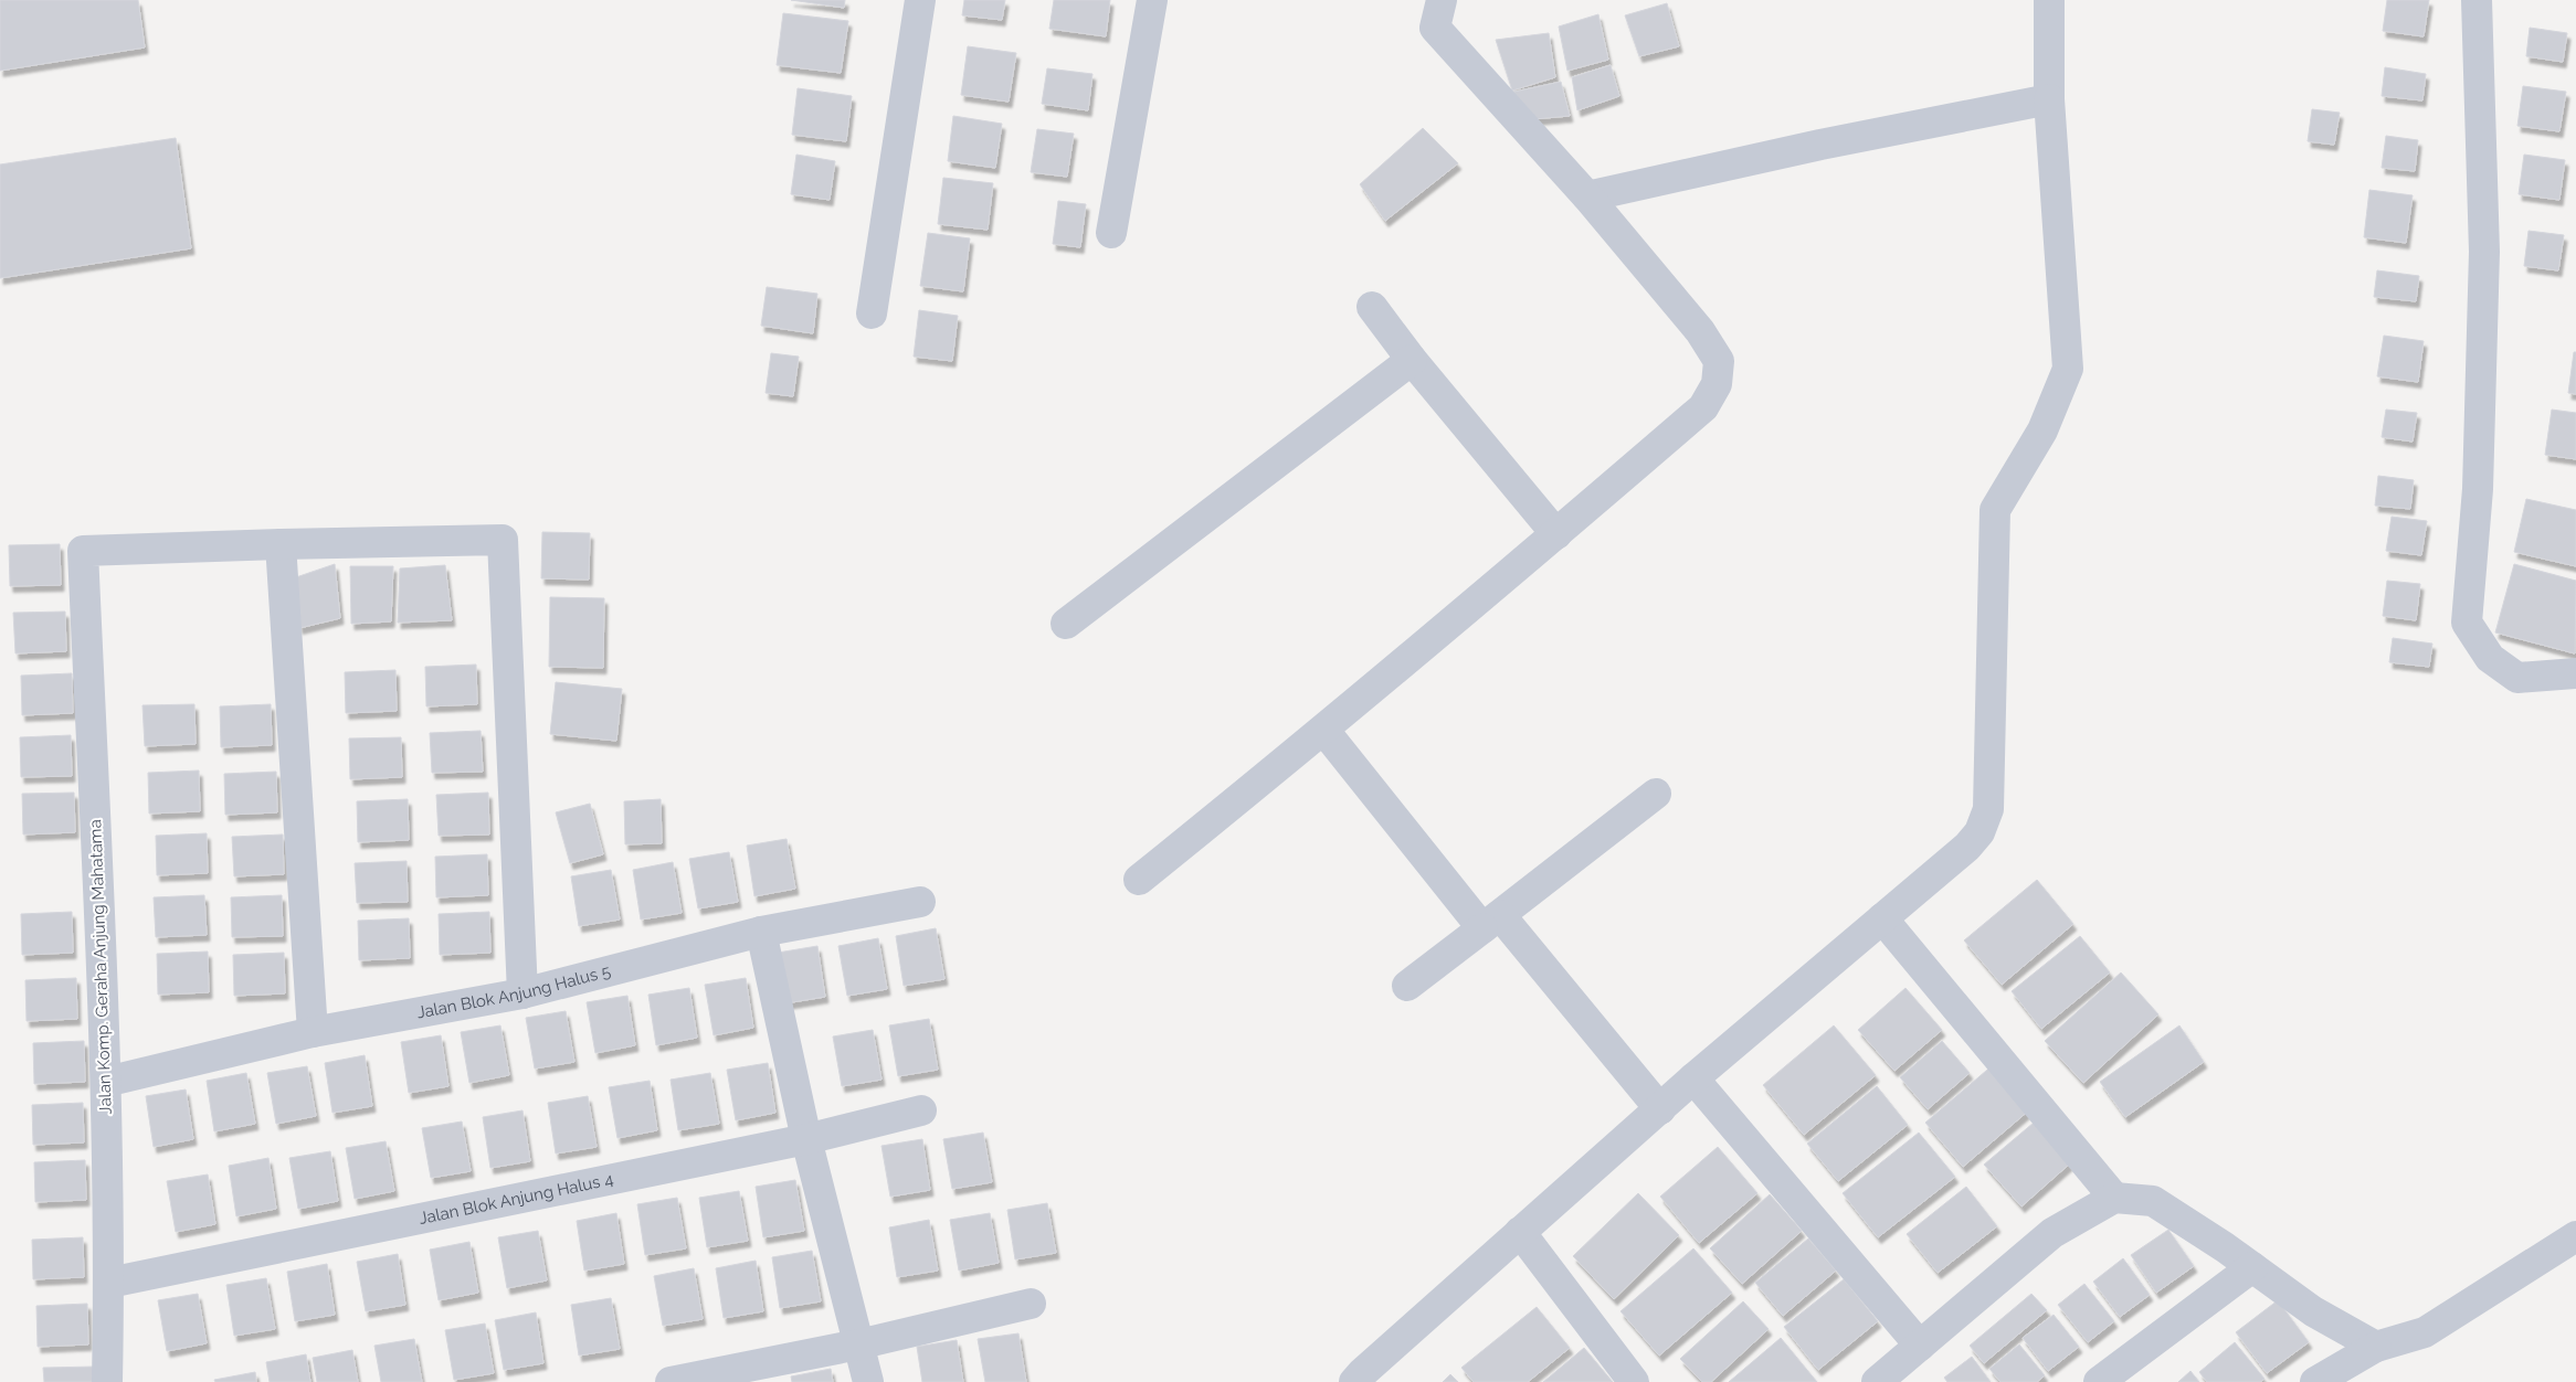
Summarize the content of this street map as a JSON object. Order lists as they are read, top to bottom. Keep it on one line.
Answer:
{"streets":{"street":["Jalan Komp. Geraha Anjung Mahatama","Jalan Blok Anjung Halus 5","Jalan Blok Anjung Halus 4"]},"crossings":[["Jalan Komp. Geraha Anjung Mahatama","Jalan Blok Anjung Halus 5"],["Jalan Komp. Geraha Anjung Mahatama","Jalan Blok Anjung Halus 4"]]}
